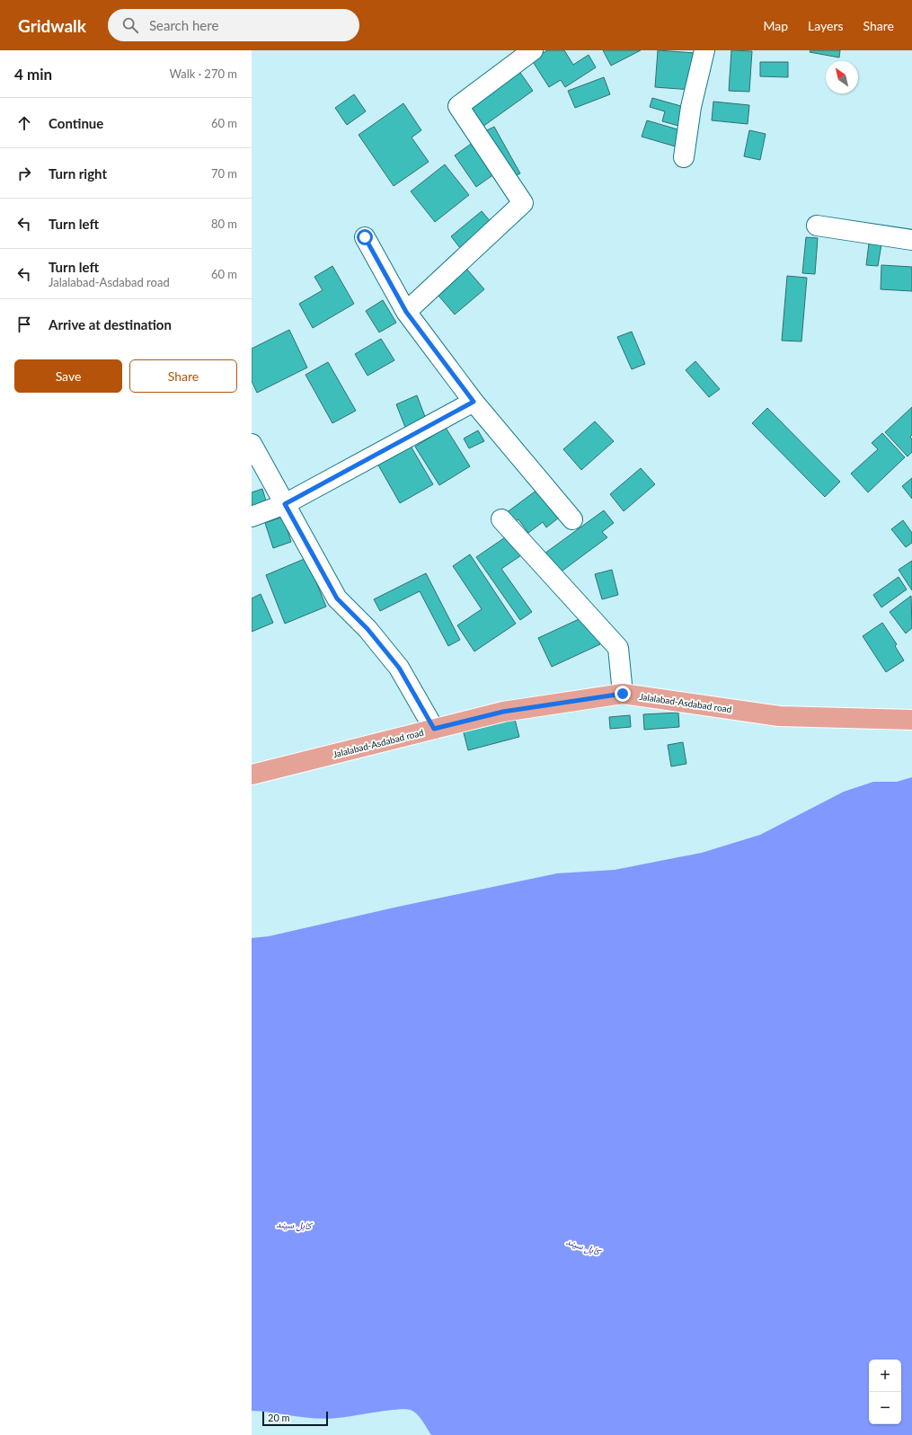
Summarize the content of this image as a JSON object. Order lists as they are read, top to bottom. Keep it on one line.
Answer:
{"streets":{"main road":["Jalalabad-Asdabad road"]},"water":["کابل سيند"],"scale_bar":"20 m","north":"top left","page":{"header":"Gridwalk","search":"Search here","nav":["Map","Layers","Share"],"heading":["4 min","Walk · 270 m"],"list":[["Continue","60 m"],["Turn right","70 m"],["Turn left","80 m"],["Turn left","Jalalabad-Asdabad road","60 m"],"Arrive at destination"],"buttons":["Save","Share"],"map_buttons":["+","−"],"scale":"20 m"}}
